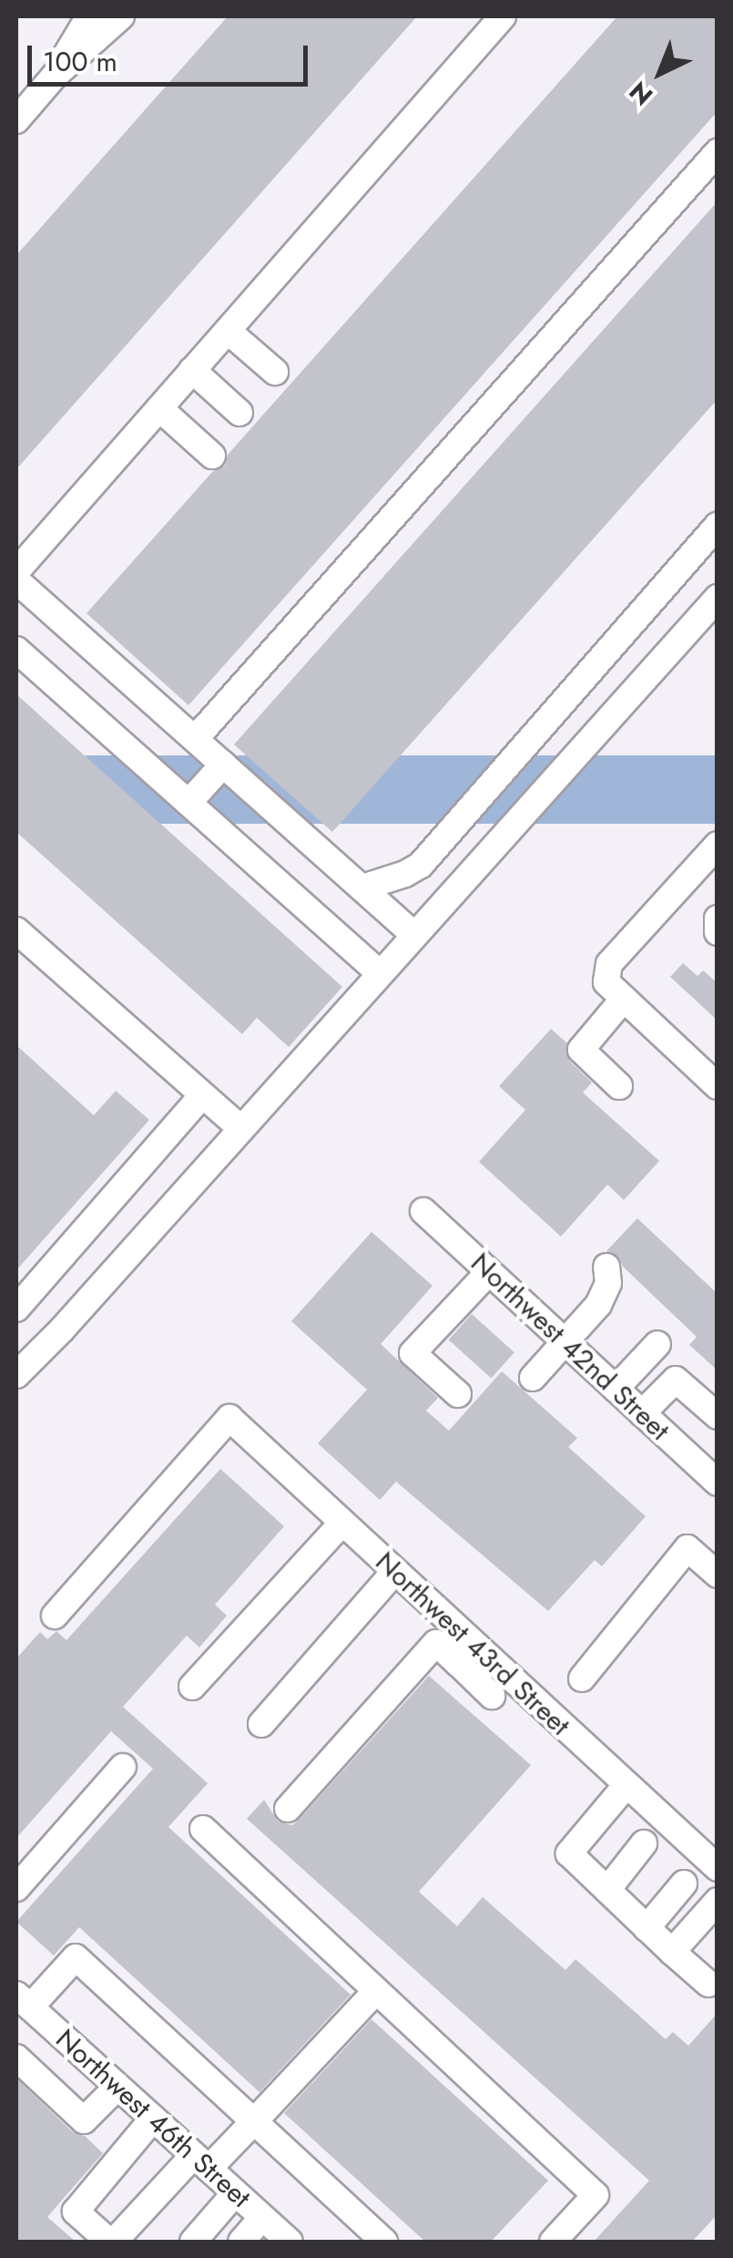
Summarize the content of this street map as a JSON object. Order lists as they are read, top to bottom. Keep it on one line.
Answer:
{"streets":{"street":["Northwest 42nd Street","Northwest 43rd Street","Northwest 46th Street"]},"scale_bar":"100 m","north":"bottom left"}
